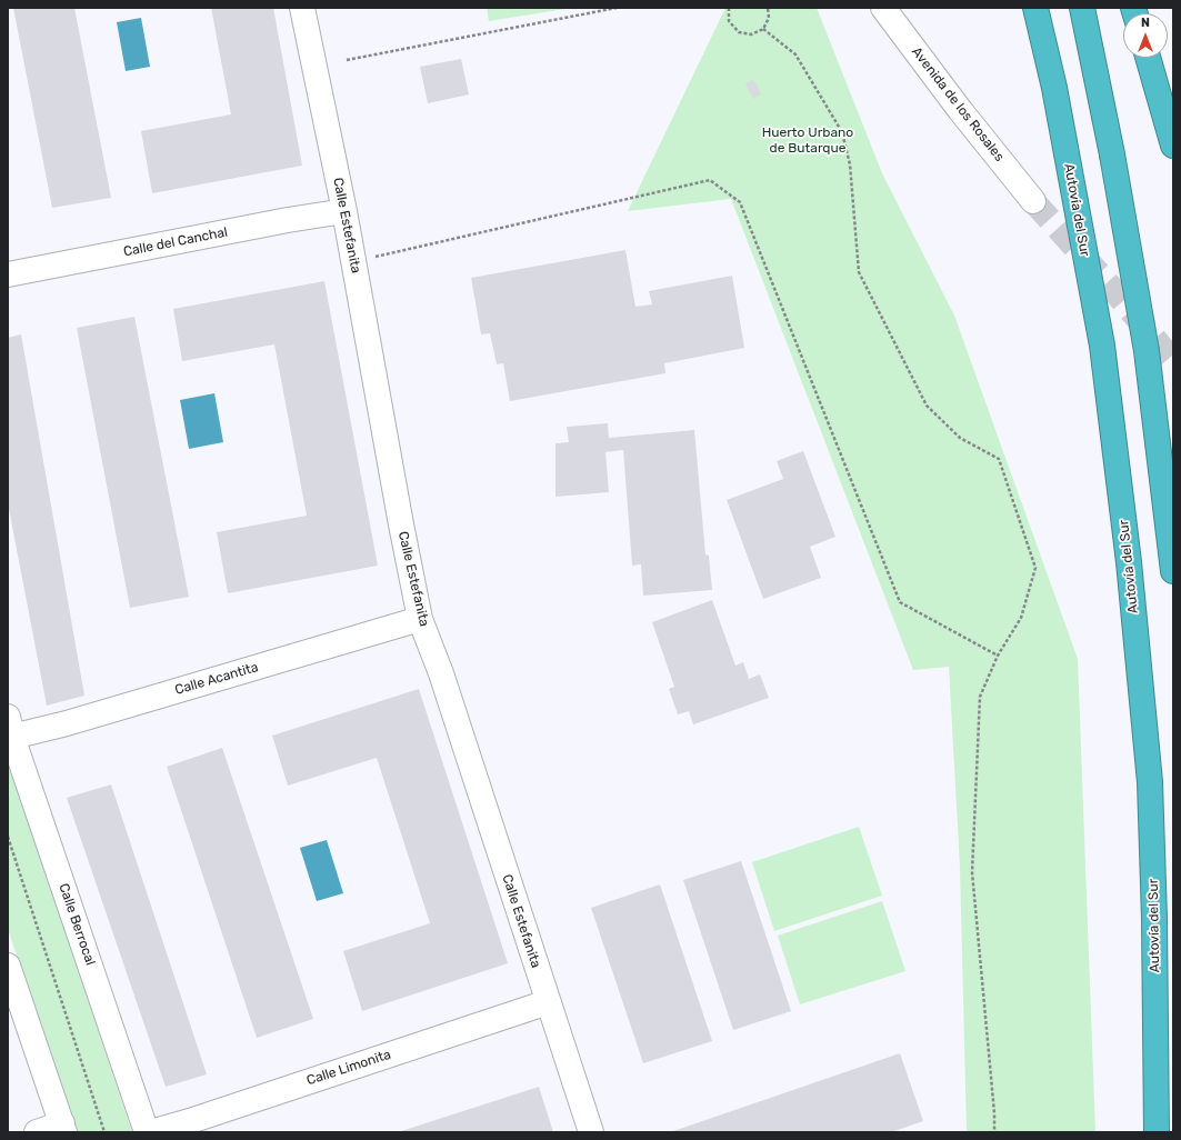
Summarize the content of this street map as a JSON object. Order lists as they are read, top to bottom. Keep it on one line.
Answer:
{"streets":{"highway":["Autovía del Sur"],"street":["Avenida de los Rosales","Calle Estefanita","Calle del Canchal","Calle Acantita","Calle Berrocal","Calle Limonita"]},"crossings":[["Calle Estefanita","Calle del Canchal"],["Calle Estefanita","Calle Acantita"],["Calle Estefanita","Calle Limonita"],["Calle Acantita","Calle Berrocal"],["Calle Berrocal","Calle Limonita"]],"parks":["Huerto Urbano de Butarque"],"north":"top"}
